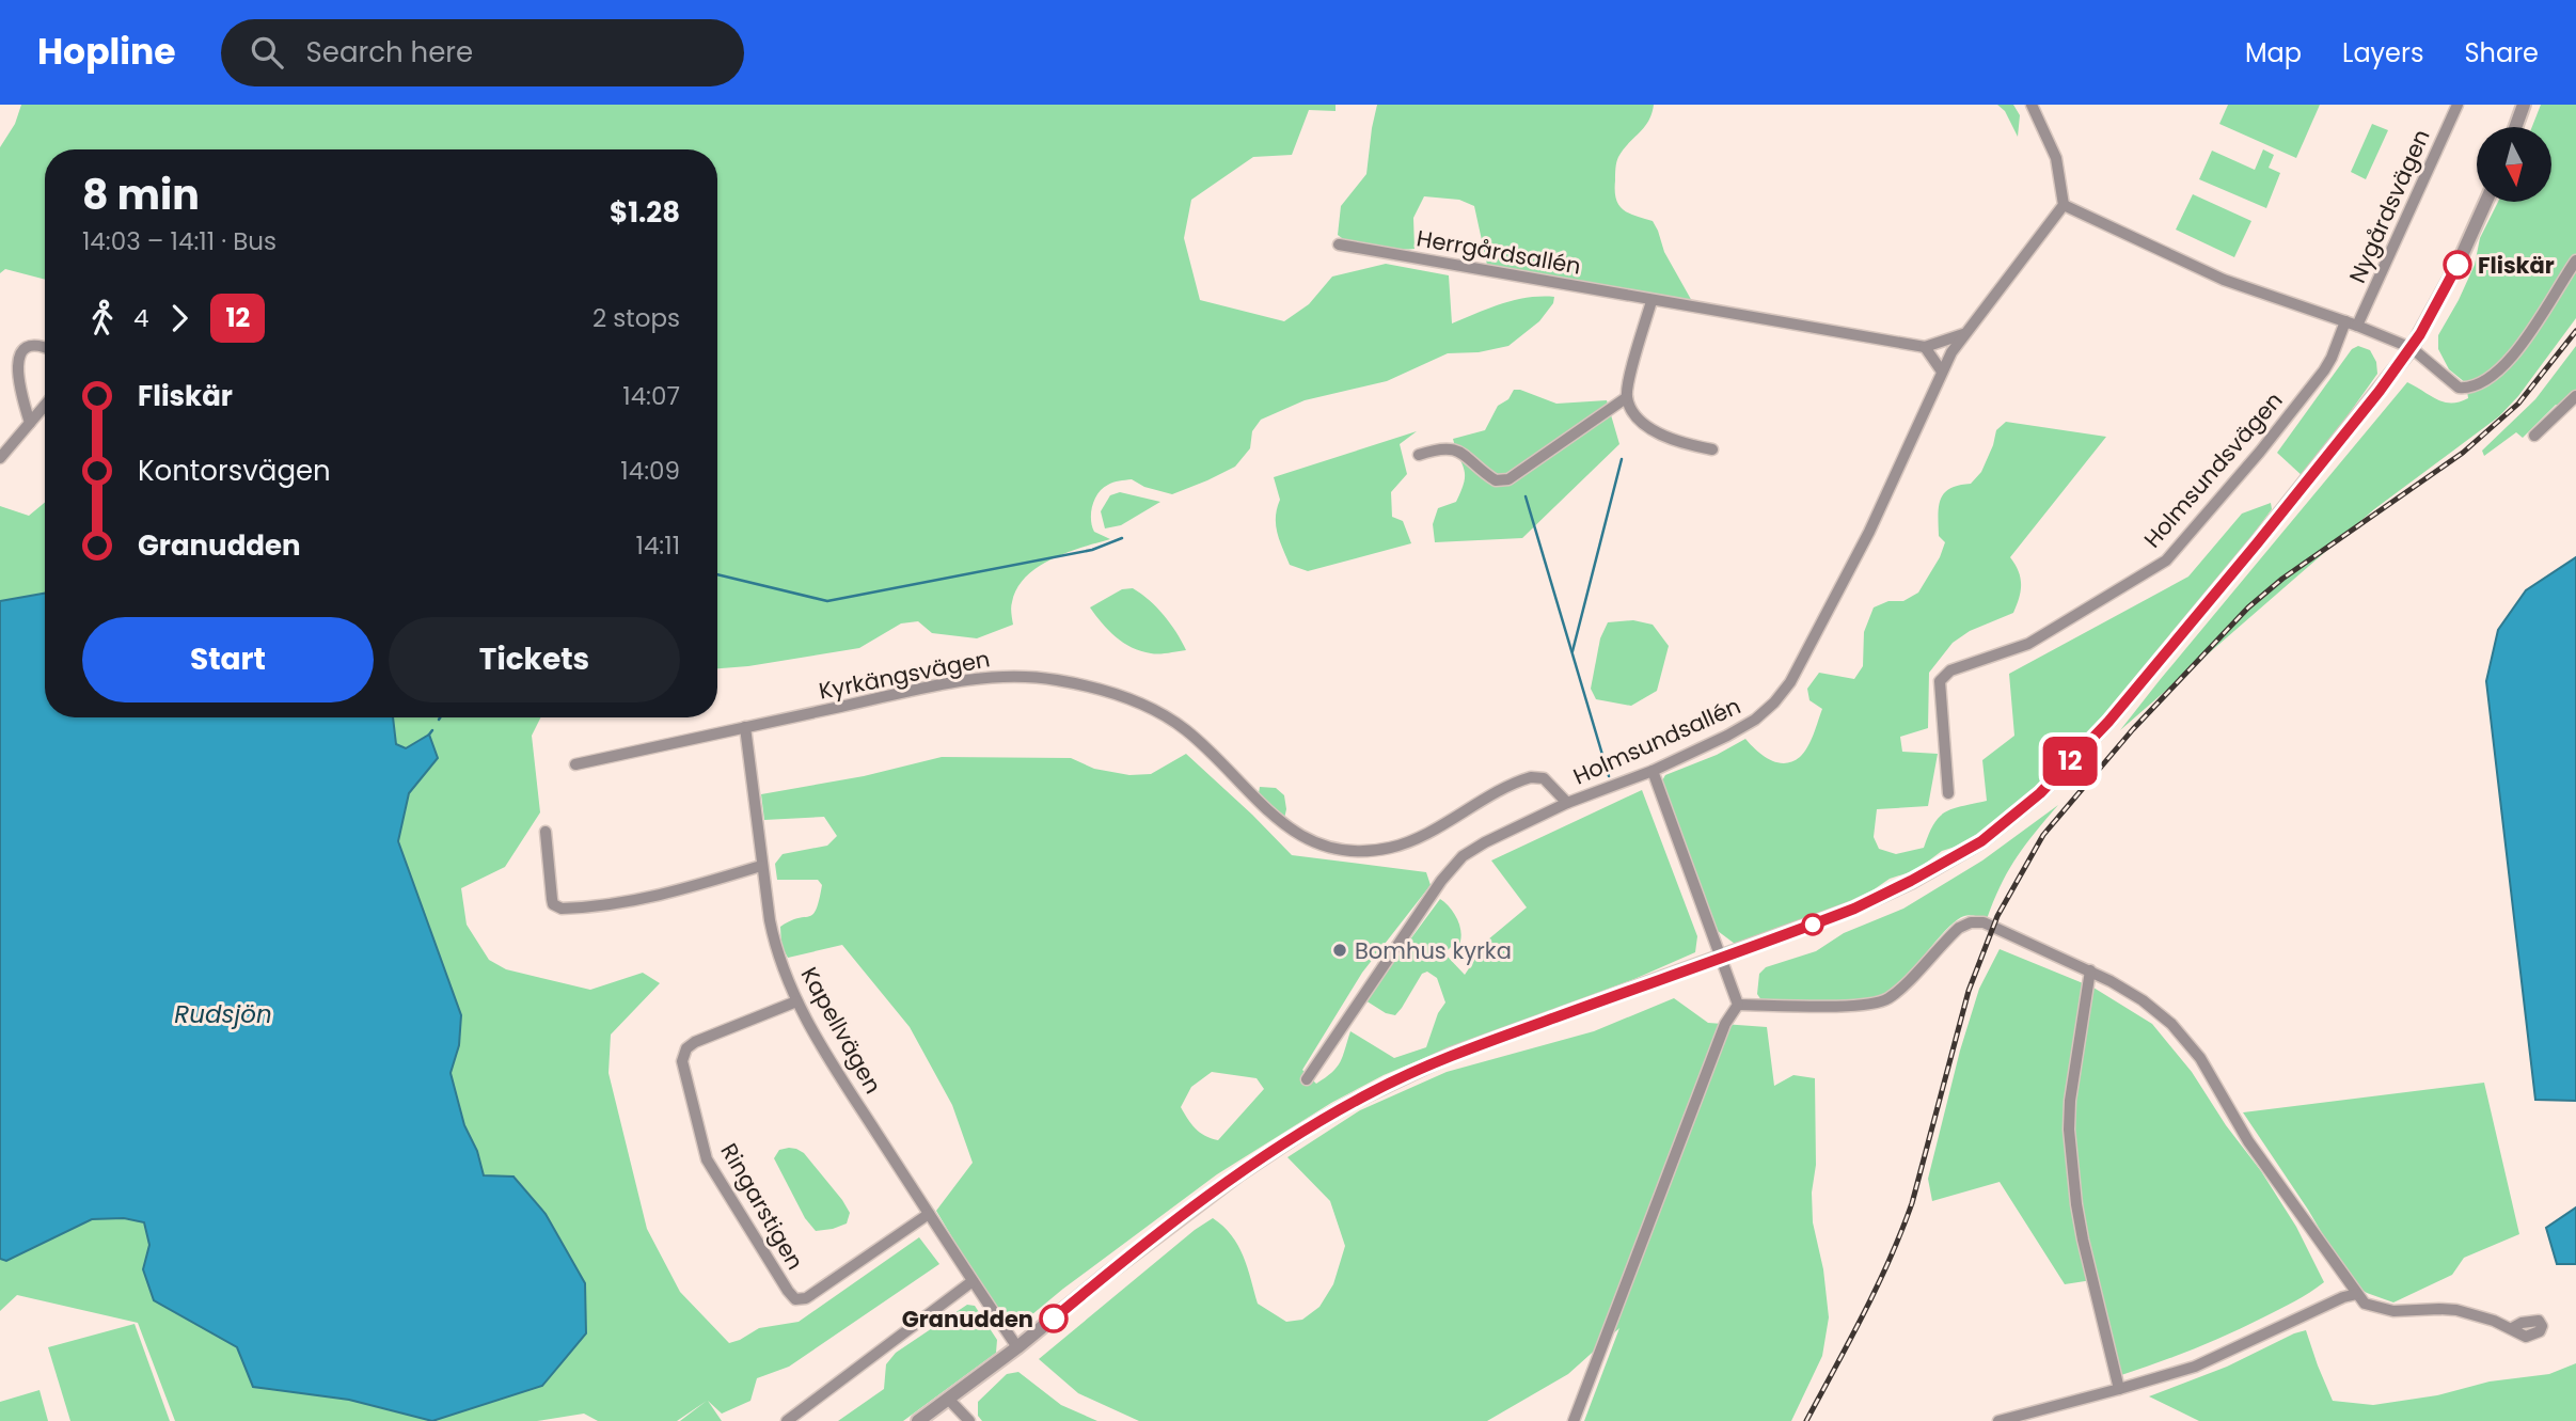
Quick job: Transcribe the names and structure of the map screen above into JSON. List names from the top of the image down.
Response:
{
  "streets": {
    "street": [
      "Nygårdsvägen",
      "Herrgårdsallén",
      "Holmsundsvägen",
      "Kyrkängsvägen",
      "Holmsundsallén",
      "Kapellvägen",
      "Ringarstigen"
    ]
  },
  "crossings": [
    ["Kyrkängsvägen", "Holmsundsallén"],
    ["Kyrkängsvägen", "Kapellvägen"],
    ["Kapellvägen", "Ringarstigen"]
  ],
  "water": ["Rudsjön"],
  "places": ["Fliskär", "Bomhus kyrka", "Granudden"],
  "lines": ["bus line 12"],
  "north": "bottom",
  "page": {
    "header": "Hopline",
    "search": "Search here",
    "nav": ["Map", "Layers", "Share"],
    "on_map": "12",
    "heading": ["8 min", "14:03 – 14:11 · Bus", "$1.28"],
    "legs": ["4", "12", "2 stops"],
    "list": [
      {
        "name": "Fliskär",
        "value": "14:07"
      },
      {
        "name": "Kontorsvägen",
        "value": "14:09"
      },
      {
        "name": "Granudden",
        "value": "14:11"
      }
    ],
    "buttons": ["Start", "Tickets"]
  }
}
